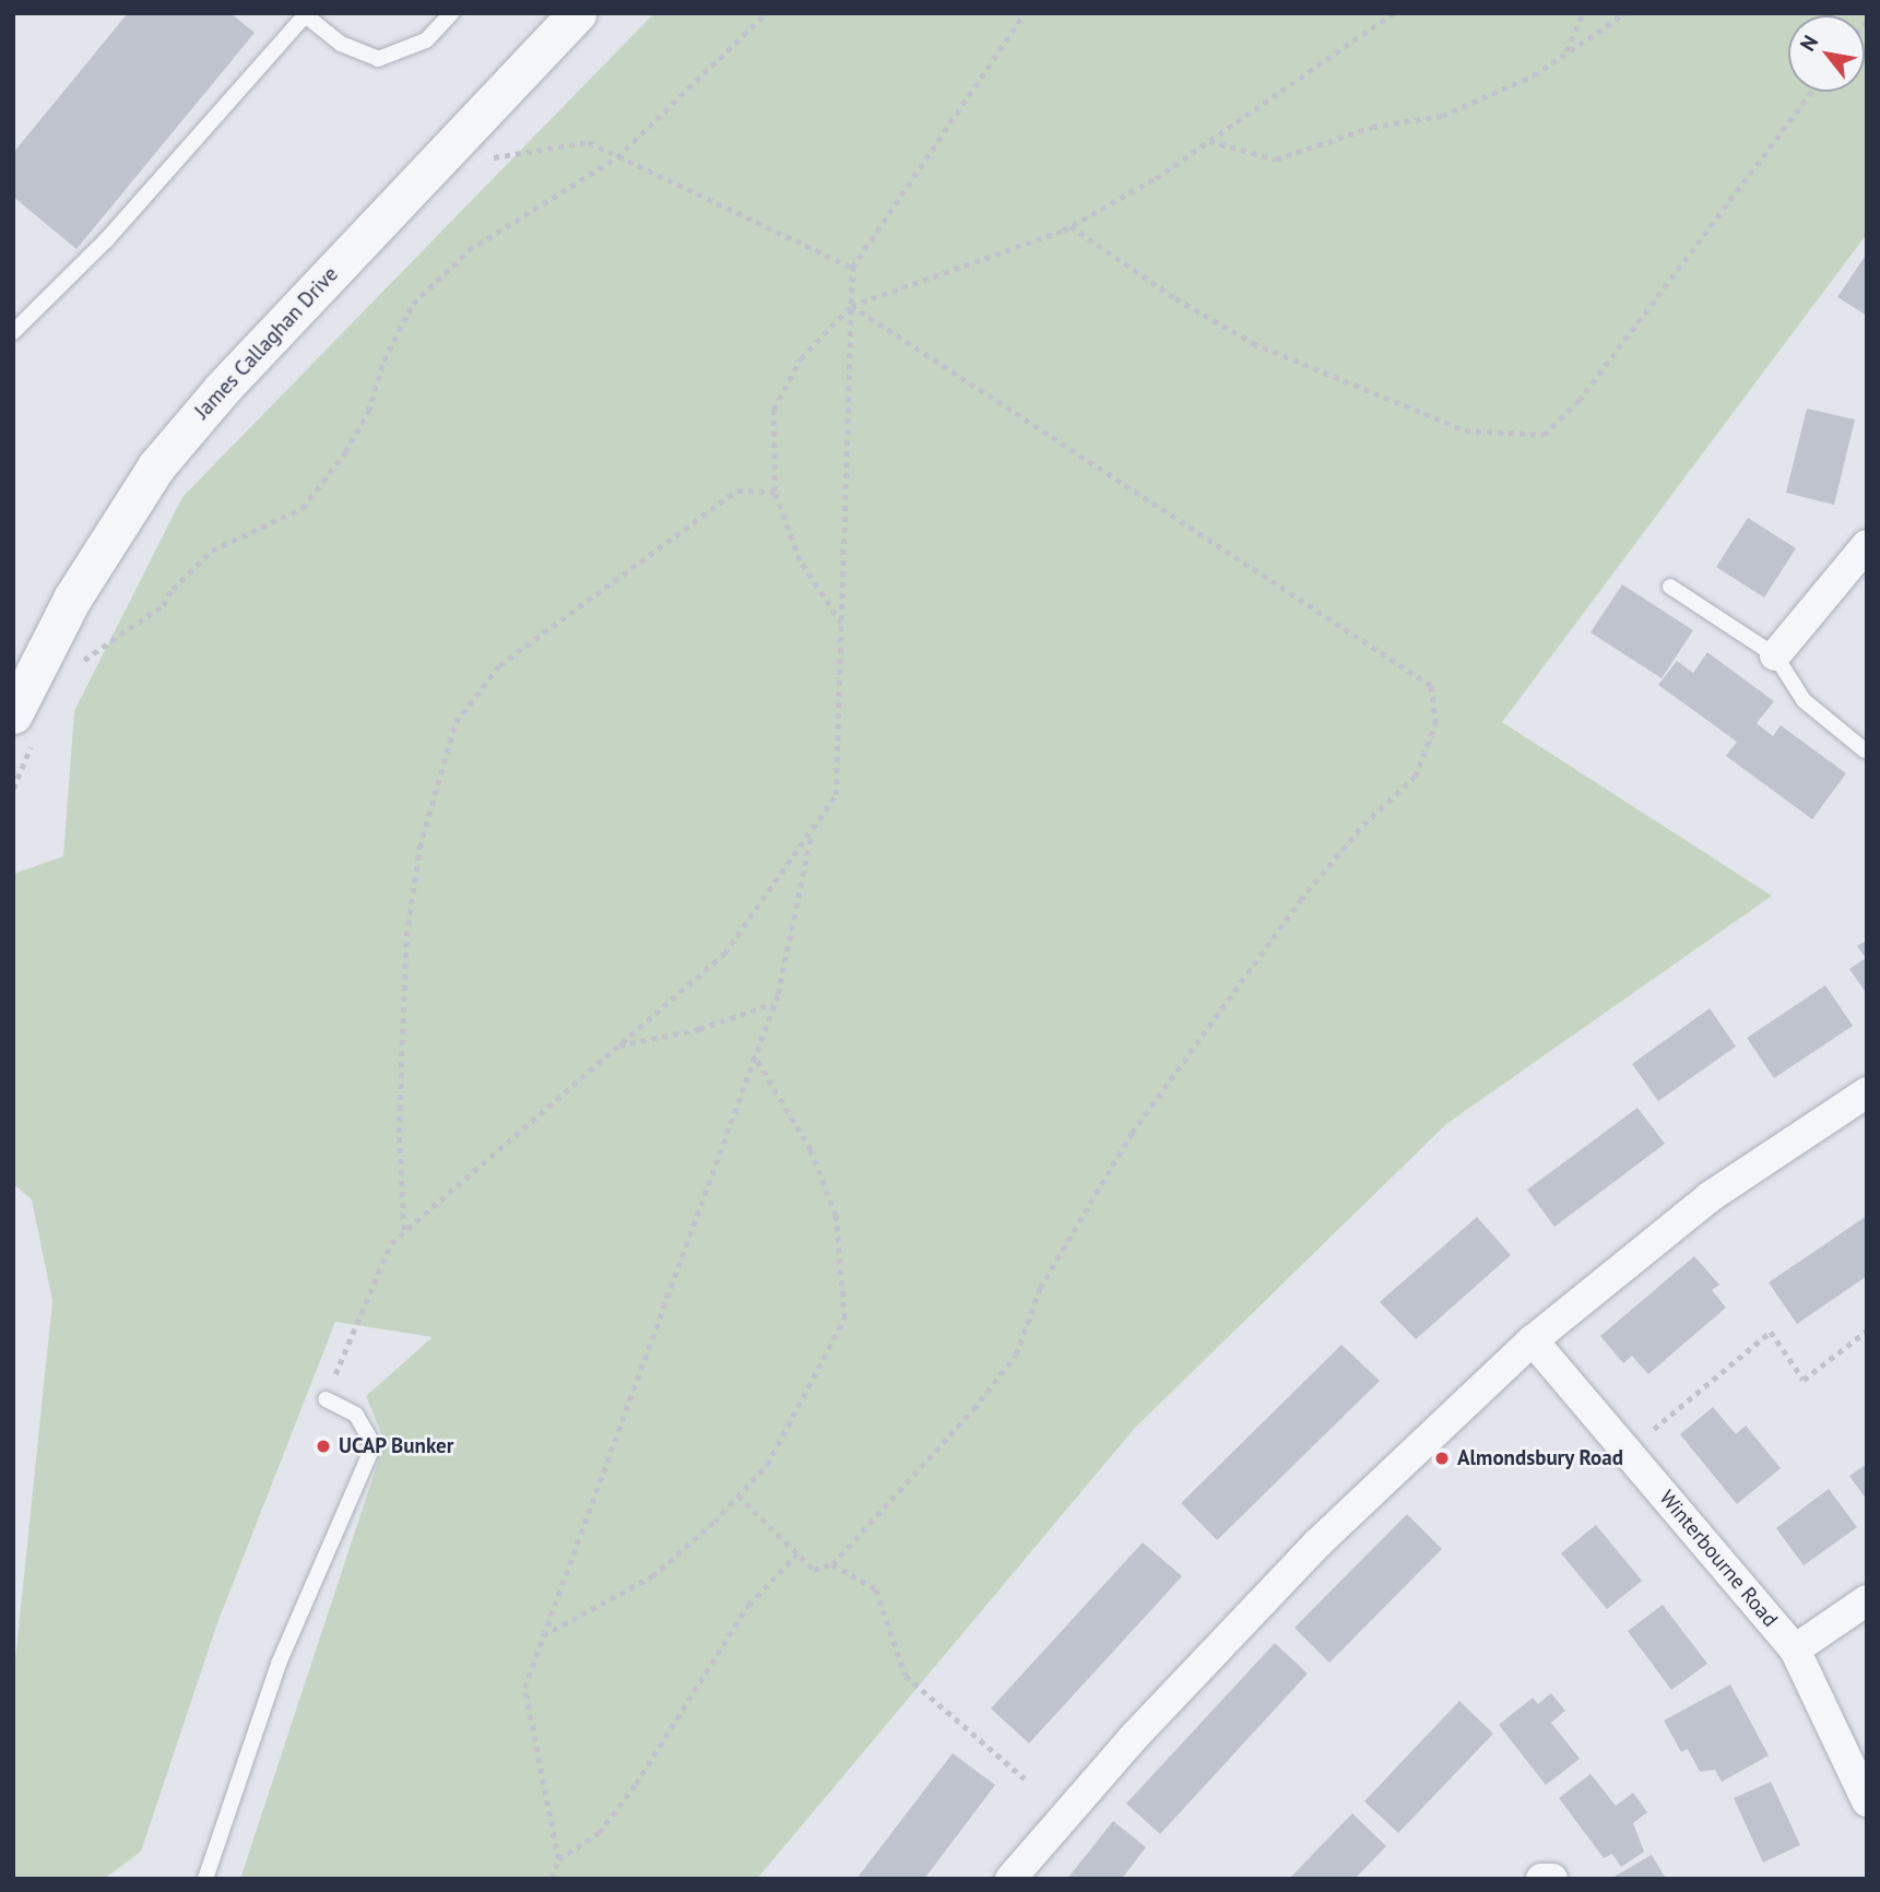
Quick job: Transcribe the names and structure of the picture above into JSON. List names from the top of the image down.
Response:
{
  "streets": {
    "street": ["James Callaghan Drive", "Winterbourne Road"]
  },
  "places": ["UCAP Bunker", "Almondsbury Road"],
  "north": "top left"
}
